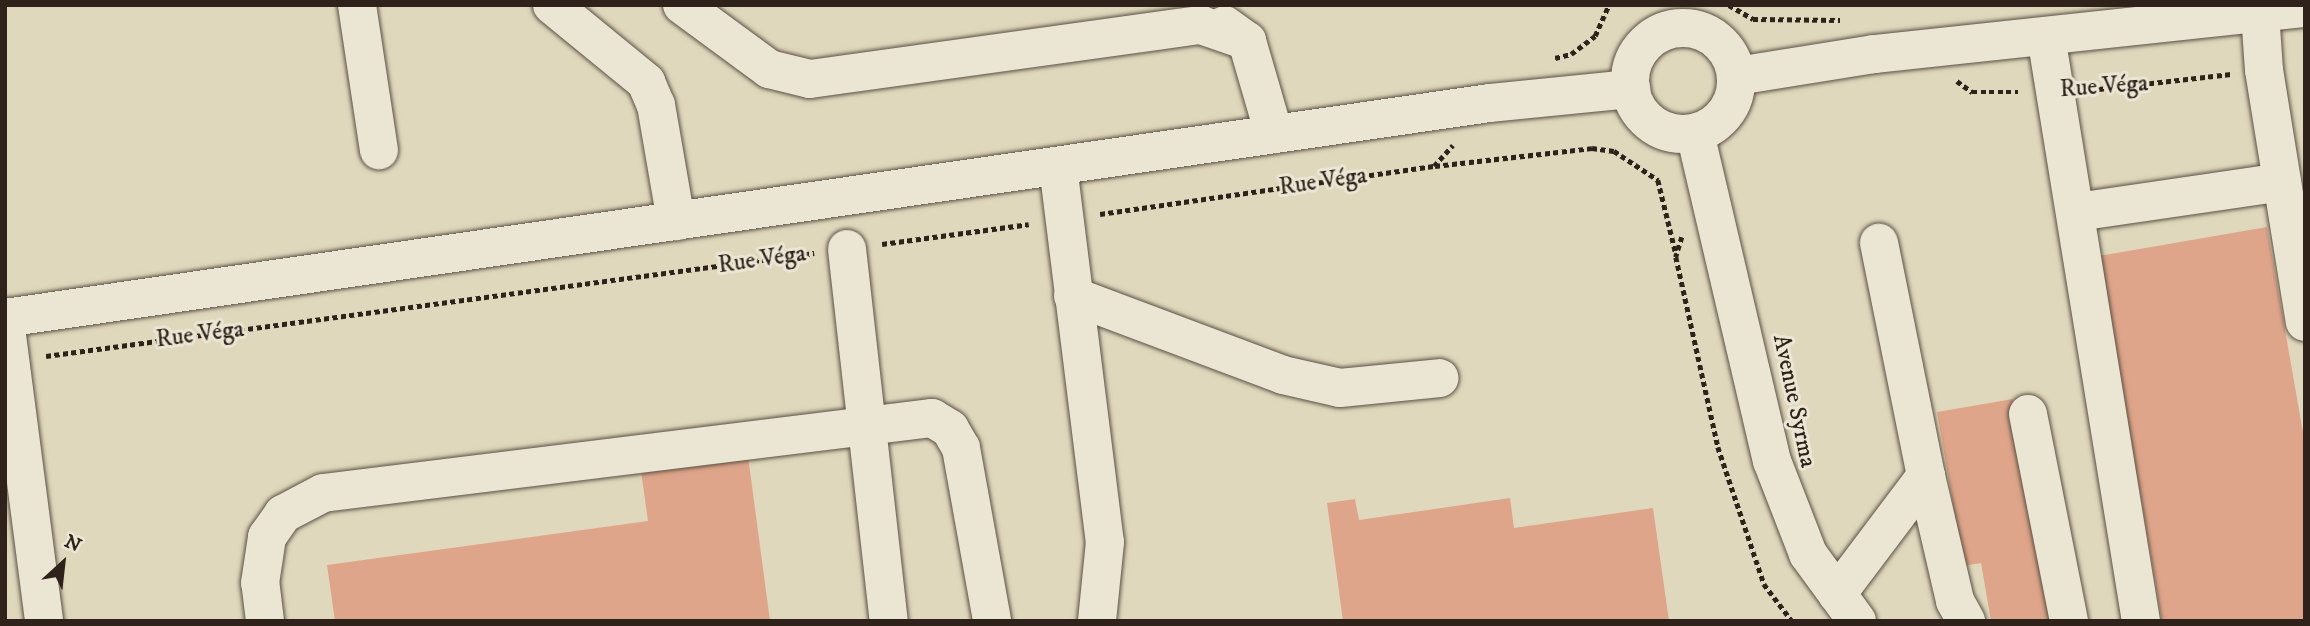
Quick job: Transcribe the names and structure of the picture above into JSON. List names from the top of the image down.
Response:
{
  "streets": {
    "street": ["Rue Véga", "Avenue Syrma"]
  },
  "crossings": [
    ["Rue Véga", "Avenue Syrma"]
  ],
  "north": "top right"
}
